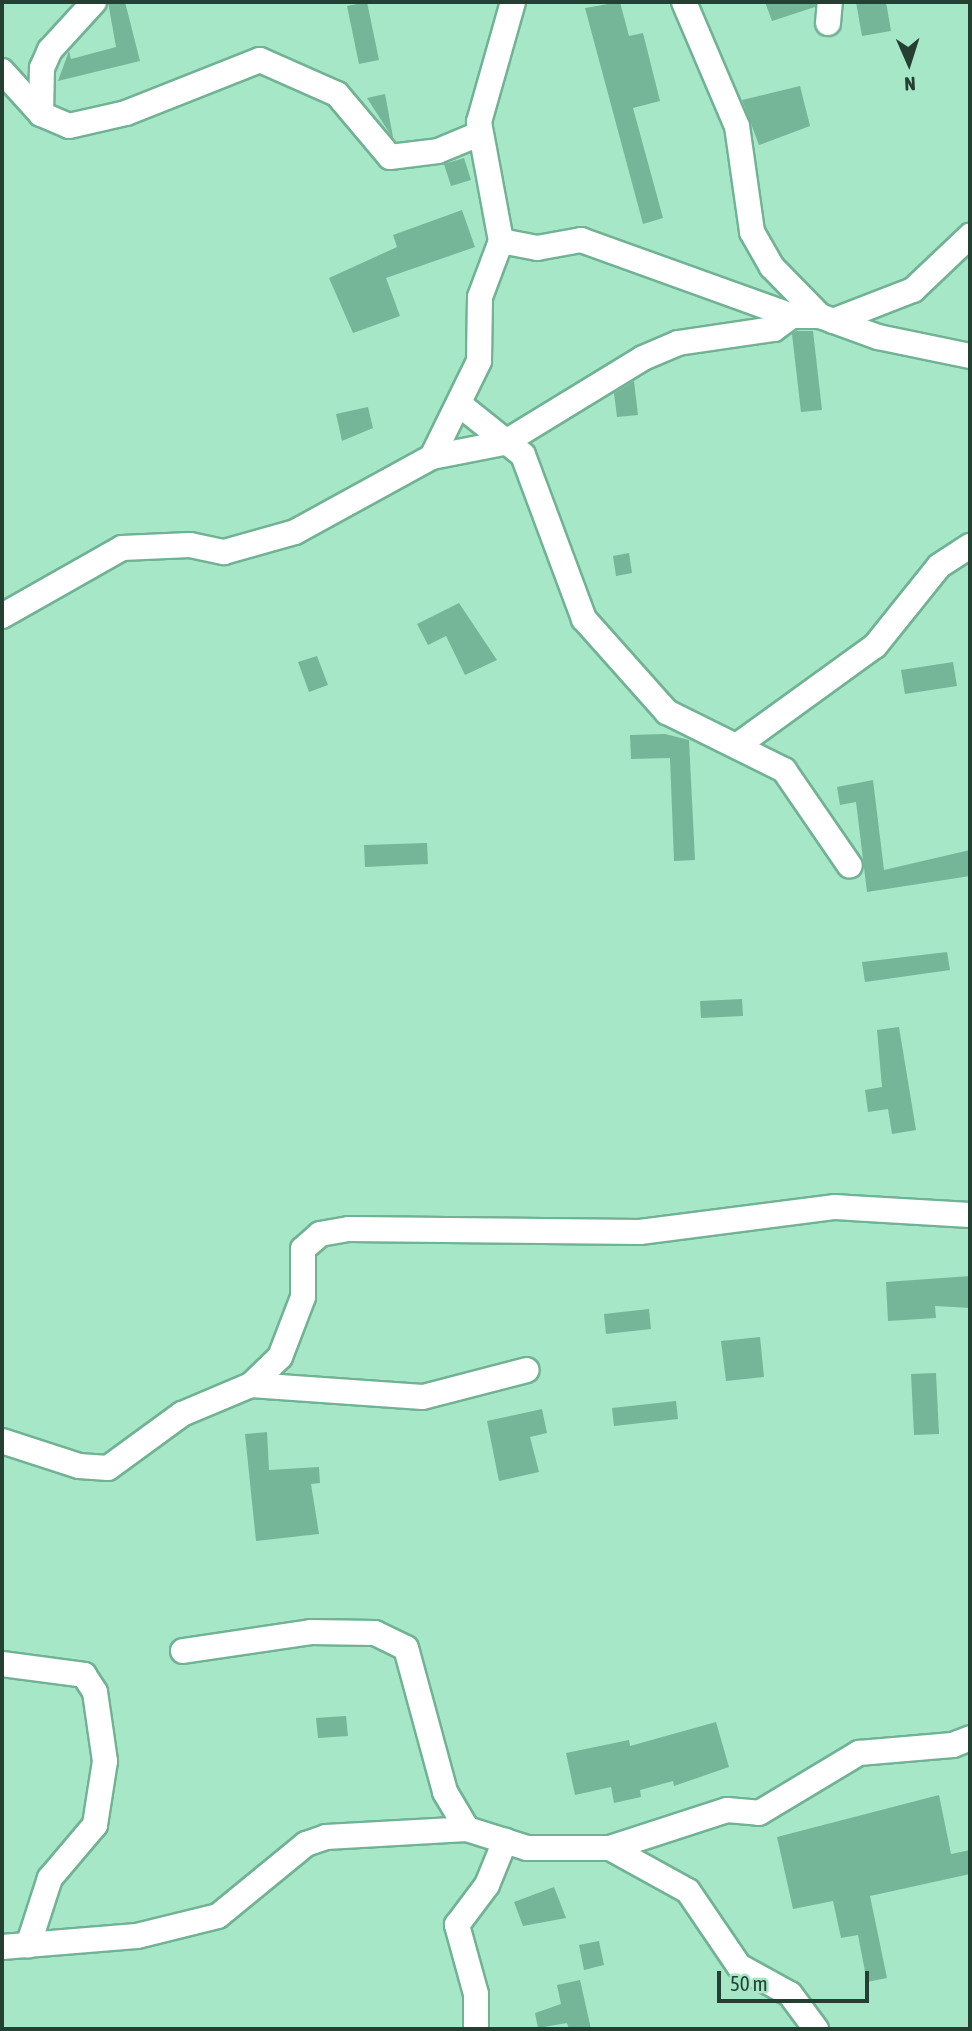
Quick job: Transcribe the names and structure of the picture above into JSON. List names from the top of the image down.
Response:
{
  "scale_bar": "50 m",
  "north": "bottom"
}
